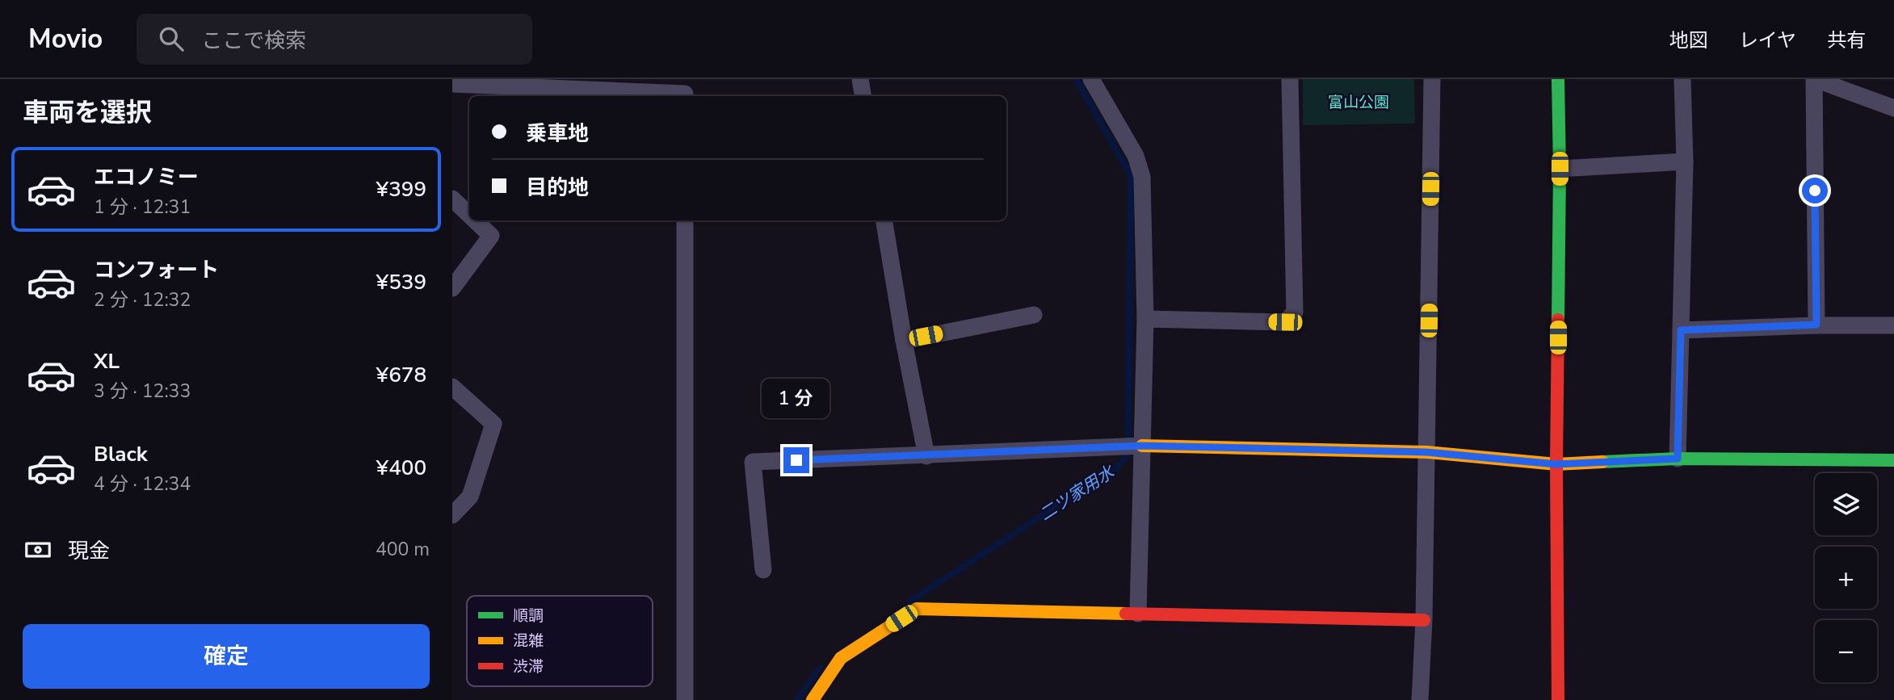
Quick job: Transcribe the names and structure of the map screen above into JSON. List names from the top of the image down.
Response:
{
  "water": ["二ツ家用水"],
  "parks": ["富山公園"],
  "legend": ["順調", "混雑", "渋滞"],
  "page": {
    "header": "Movio",
    "search": "ここで検索",
    "nav": ["地図", "レイヤ", "共有"],
    "heading": "車両を選択",
    "banner": ["乗車地", "目的地"],
    "list": [
      {
        "name": "エコノミー",
        "note": "1 分 · 12:31",
        "value": "¥399"
      },
      {
        "name": "コンフォート",
        "note": "2 分 · 12:32",
        "value": "¥539"
      },
      {
        "name": "XL",
        "note": "3 分 · 12:33",
        "value": "¥678"
      },
      {
        "name": "Black",
        "note": "4 分 · 12:34",
        "value": "¥400"
      }
    ],
    "bubble": "1 分",
    "map_buttons": ["+", "−"],
    "pay": ["現金", "400 m"],
    "buttons": "確定"
  }
}
